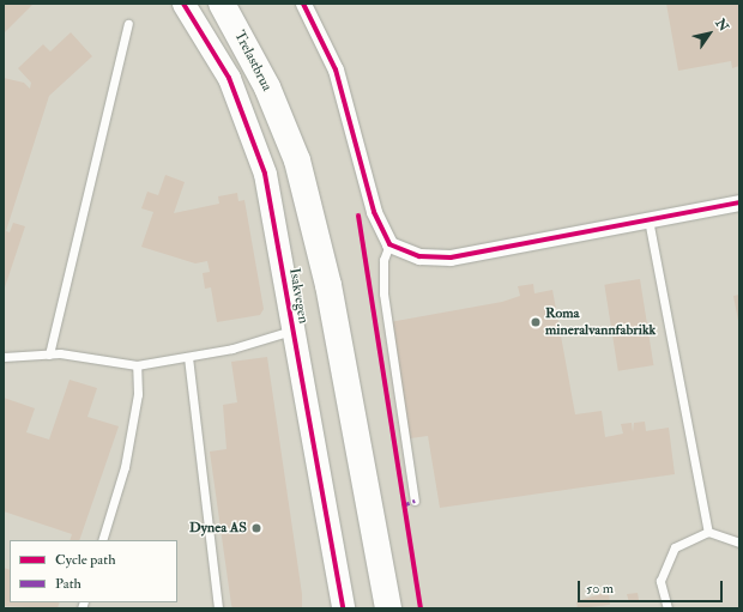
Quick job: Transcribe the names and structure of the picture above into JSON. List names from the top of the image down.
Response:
{
  "streets": {
    "highway": ["Trelastbrua"],
    "street": ["Isakvegen"]
  },
  "places": ["Roma mineralvannfabrikk", "Dynea AS"],
  "legend": ["Cycle path", "Path"],
  "scale_bar": "50 m",
  "north": "top right"
}
